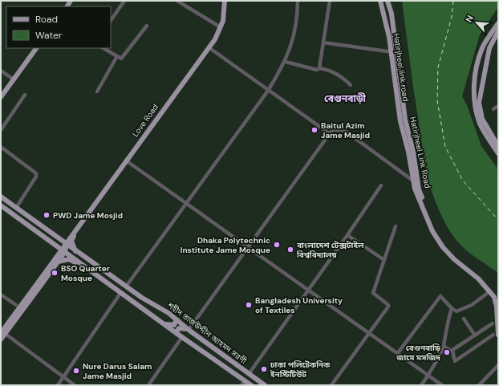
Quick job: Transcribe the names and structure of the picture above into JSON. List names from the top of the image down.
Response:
{
  "streets": {
    "main road": [
      "Hatirjheel link road",
      "Love Road",
      "Hatirjheel Link Road",
      "শহীদ তাজউদ্দীন আহমদ সরণী"
    ]
  },
  "crossings": [
    ["Hatirjheel link road", "Hatirjheel Link Road"],
    ["Love Road", "শহীদ তাজউদ্দীন আহমদ সরণী"]
  ],
  "districts": ["বেগুনবাড়ী"],
  "places": [
    "Baitul Azim Jame Masjid",
    "PWD Jame Mosjid",
    "Dhaka Polytechnic Institute Jame Mosque",
    "বাংলাদেশ টেক্সটাইল বিশ্ববিদ্যালয়",
    "BSO Quarter Mosque",
    "Bangladesh University of Textiles",
    "বেগুনবাড়ি জামে মসজিদ",
    "ঢাকা পলিটেকনিক ইনস্টিটিউট",
    "Nure Darus Salam Jame Masjid"
  ],
  "legend": ["Road", "Water"],
  "north": "top left"
}
